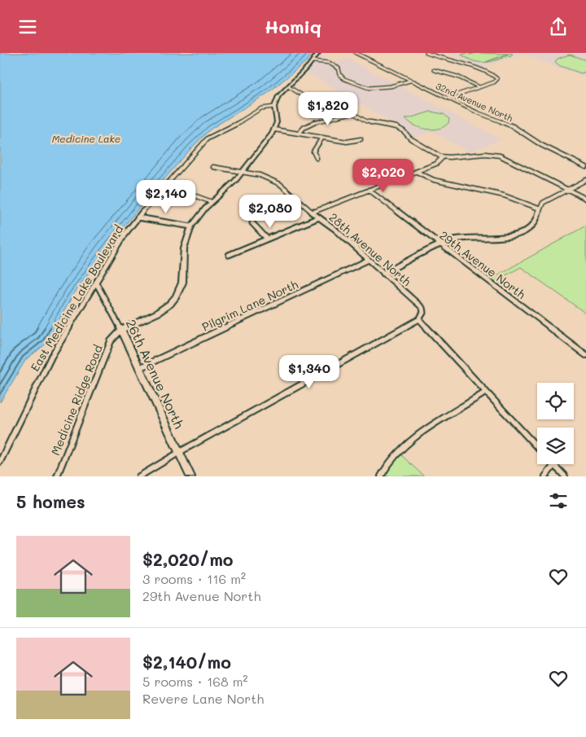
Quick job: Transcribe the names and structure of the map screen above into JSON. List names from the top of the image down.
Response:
{
  "streets": {
    "street": [
      "32nd Avenue North",
      "28th Avenue North",
      "29th Avenue North",
      "East Medicine Lake Boulevard",
      "Pilgrim Lane North",
      "26th Avenue North",
      "Medicine Ridge Road"
    ]
  },
  "crossings": [
    ["28th Avenue North", "Pilgrim Lane North"],
    ["28th Avenue North", "Medicine Ridge Road"],
    ["East Medicine Lake Boulevard", "26th Avenue North"],
    ["Pilgrim Lane North", "26th Avenue North"],
    ["26th Avenue North", "Medicine Ridge Road"]
  ],
  "water": ["Medicine Lake"],
  "page": {
    "header": "Homiq",
    "price": [
      "$1,820",
      "$2,020",
      "$2,140",
      "$2,080",
      "$1,340"
    ],
    "heading": "5 homes",
    "list": [
      {
        "name": "$2,020/mo",
        "note": "3 rooms · 116 m² · 29th Avenue North"
      },
      {
        "name": "$2,140/mo",
        "note": "5 rooms · 168 m² · Revere Lane North"
      }
    ]
  }
}
